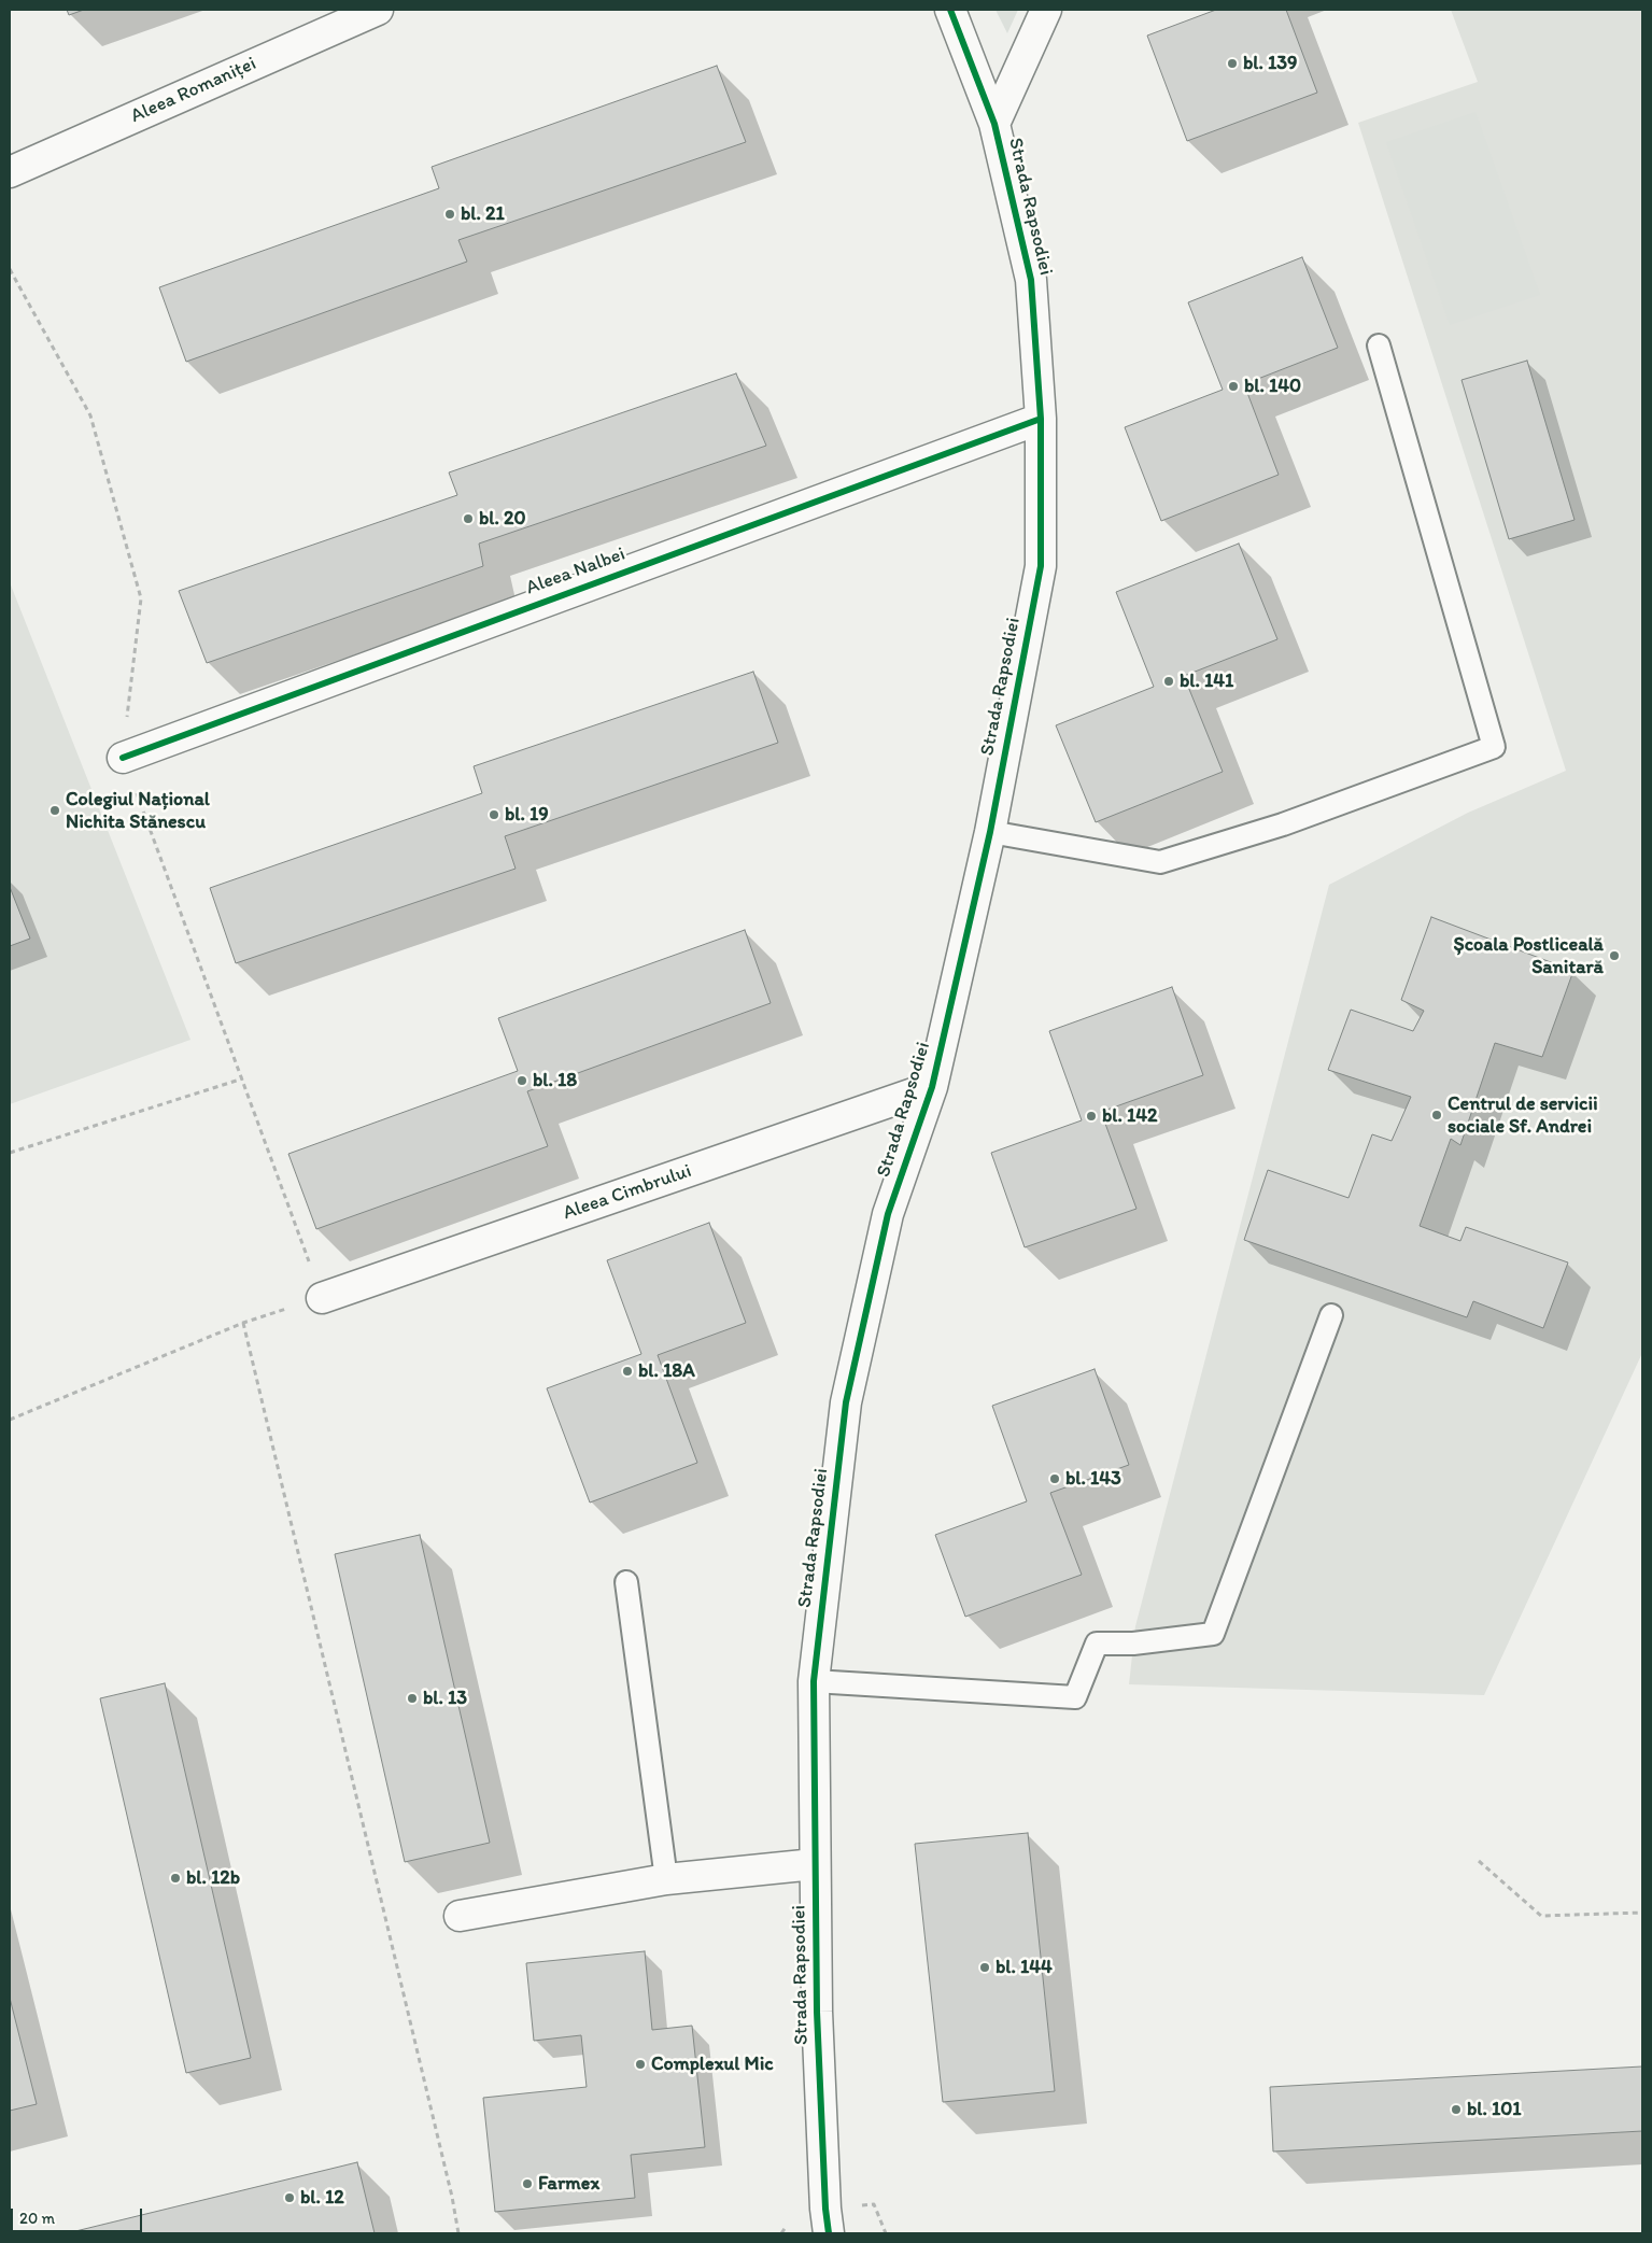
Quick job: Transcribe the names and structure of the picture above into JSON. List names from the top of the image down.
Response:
{
  "streets": {
    "street": [
      "Aleea Romaniței",
      "Strada Rapsodiei",
      "Aleea Nalbei",
      "Aleea Cimbrului"
    ]
  },
  "crossings": [
    ["Strada Rapsodiei", "Aleea Nalbei"],
    ["Strada Rapsodiei", "Aleea Cimbrului"]
  ],
  "places": [
    "bl. 139",
    "bl. 21",
    "bl. 140",
    "bl. 20",
    "bl. 141",
    "Colegiul Național Nichita Stănescu",
    "bl. 19",
    "Școala Postliceală Sanitară",
    "bl. 18",
    "Centrul de servicii sociale Sf. Andrei",
    "bl. 142",
    "bl. 18A",
    "bl. 143",
    "bl. 13",
    "bl. 12b",
    "bl. 144",
    "Complexul Mic",
    "bl. 101",
    "Farmex",
    "bl. 12"
  ],
  "scale_bar": "20 m"
}
